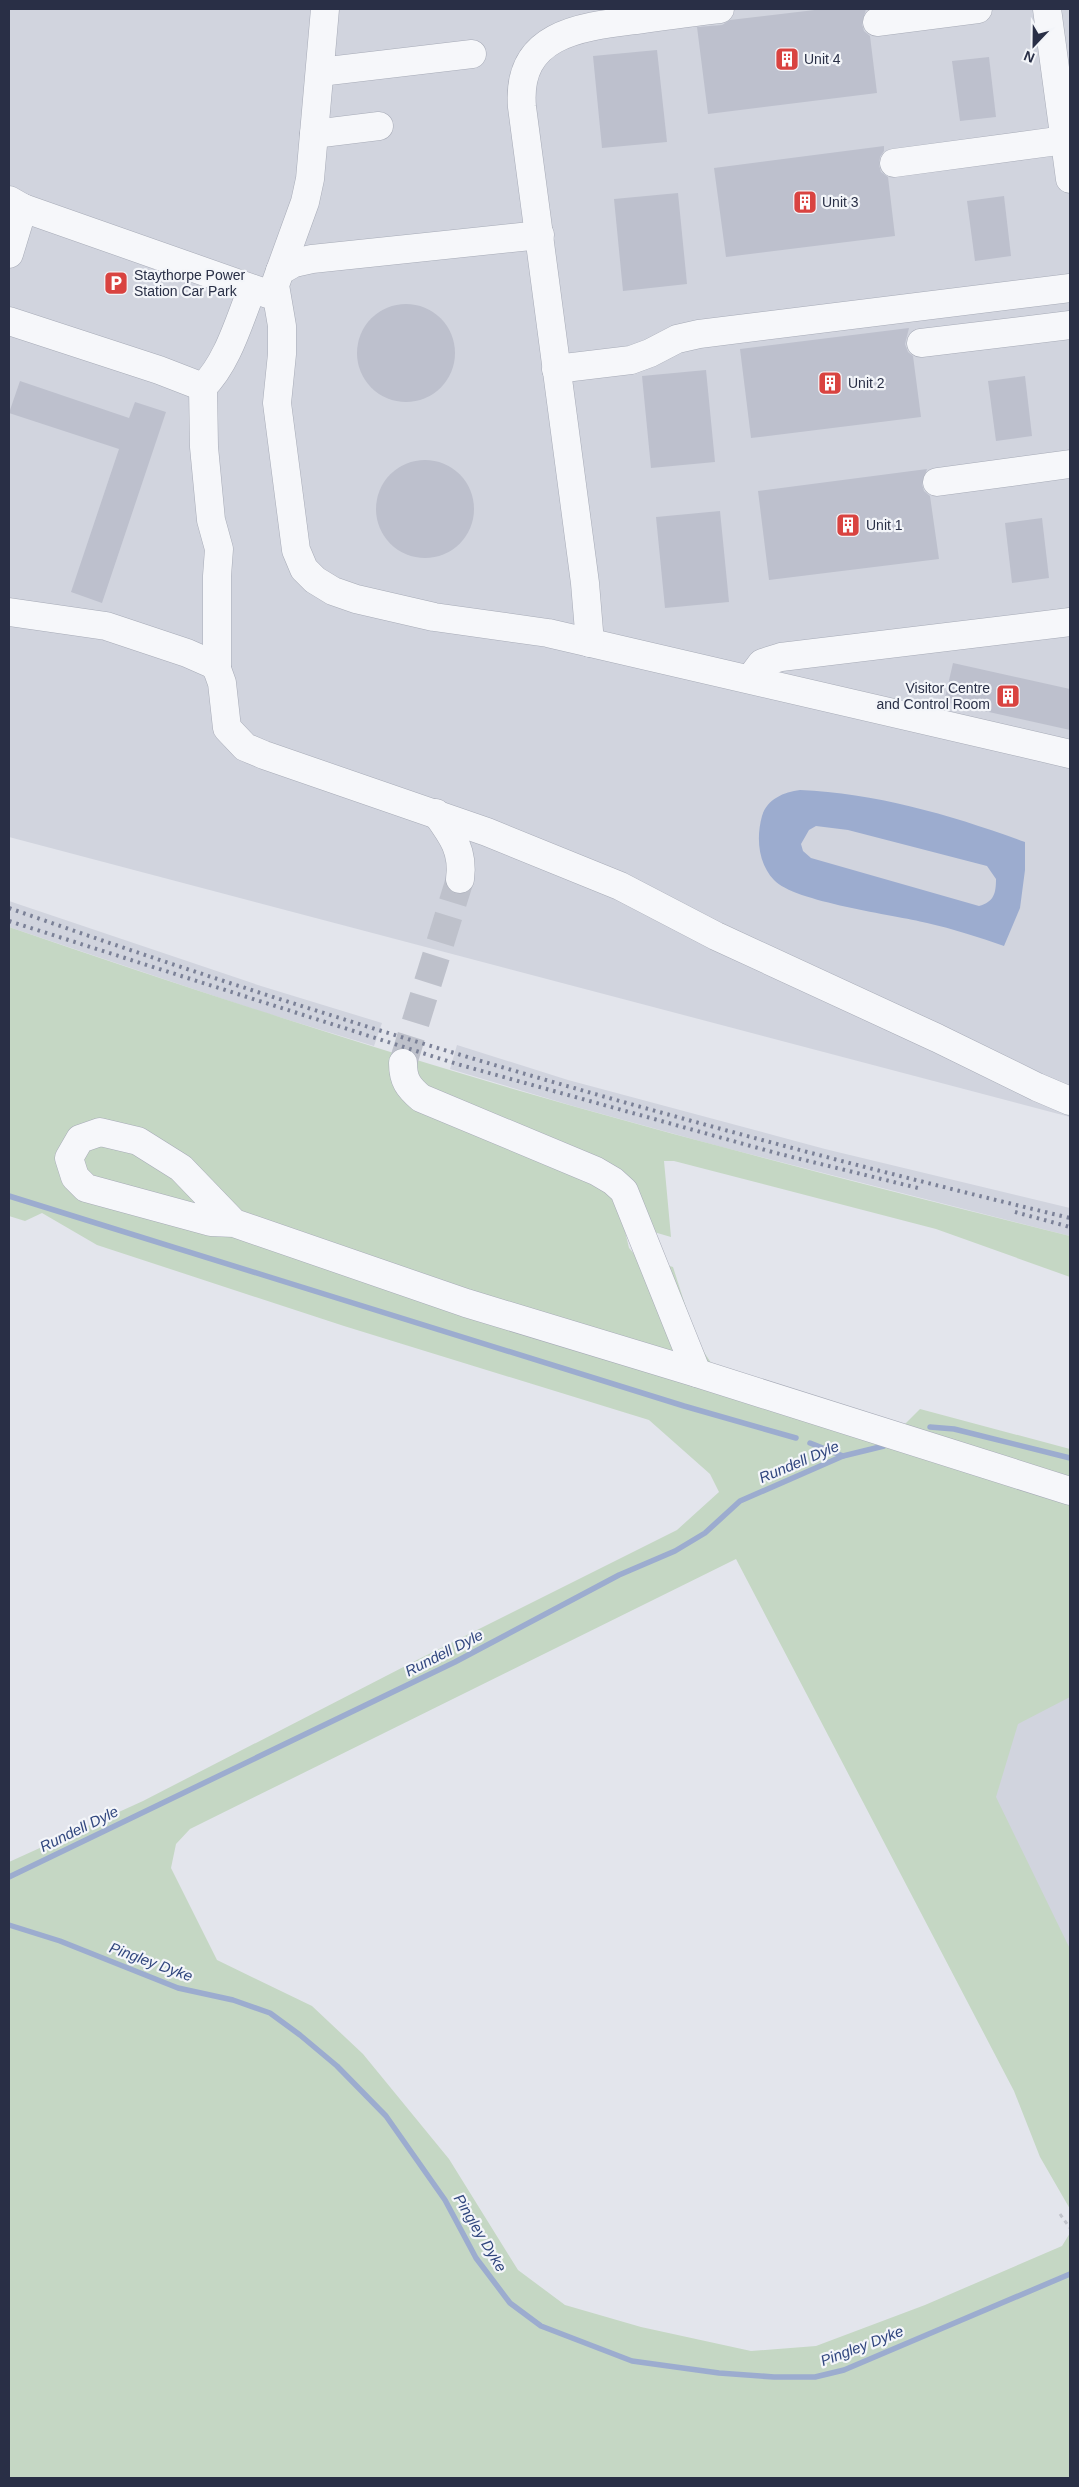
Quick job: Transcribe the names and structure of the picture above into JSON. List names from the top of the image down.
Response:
{
  "water": ["Rundell Dyle", "Pingley Dyke"],
  "places": {
    "building": [
      "Unit 4",
      "Unit 3",
      "Unit 2",
      "Unit 1",
      "Visitor Centre and Control Room"
    ],
    "parking": ["Staythorpe Power Station Car Park"]
  },
  "north": "bottom"
}
